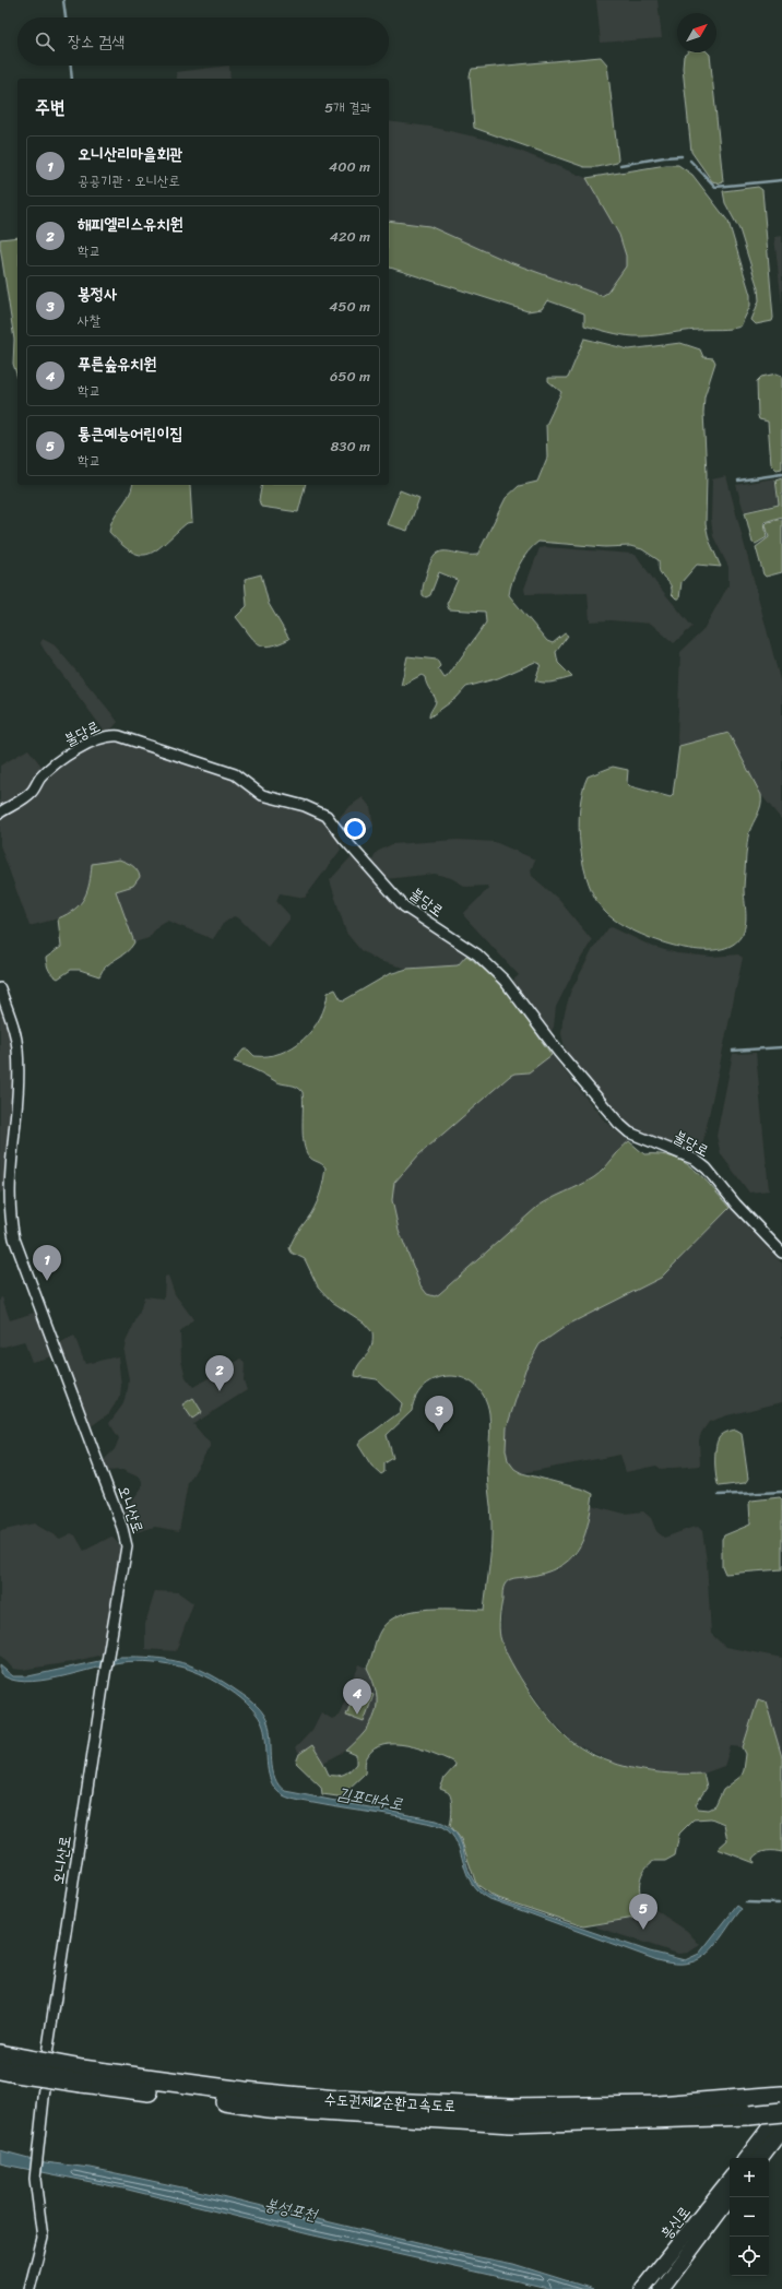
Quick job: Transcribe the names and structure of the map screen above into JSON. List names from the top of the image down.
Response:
{
  "streets": {
    "highway": ["수도권제2순환고속도로"],
    "main road": ["흥신로"],
    "street": ["불당로", "오니산로"]
  },
  "water": ["김포대수로", "봉성포천"],
  "north": "top right",
  "page": {
    "search": "장소 검색",
    "heading": ["주변", "5개 결과"],
    "list": [
      {
        "mark": "1",
        "name": "오니산리마을회관",
        "note": "공공기관 · 오니산로",
        "value": "400 m"
      },
      {
        "mark": "2",
        "name": "해피엘리스유치원",
        "note": "학교",
        "value": "420 m"
      },
      {
        "mark": "3",
        "name": "봉정사",
        "note": "사찰",
        "value": "450 m"
      },
      {
        "mark": "4",
        "name": "푸른숲유치원",
        "note": "학교",
        "value": "650 m"
      },
      {
        "mark": "5",
        "name": "통큰예능어린이집",
        "note": "학교",
        "value": "830 m"
      }
    ],
    "pins": [
      "1",
      "2",
      "3",
      "4",
      "5"
    ],
    "map_buttons": ["+", "−"]
  }
}
